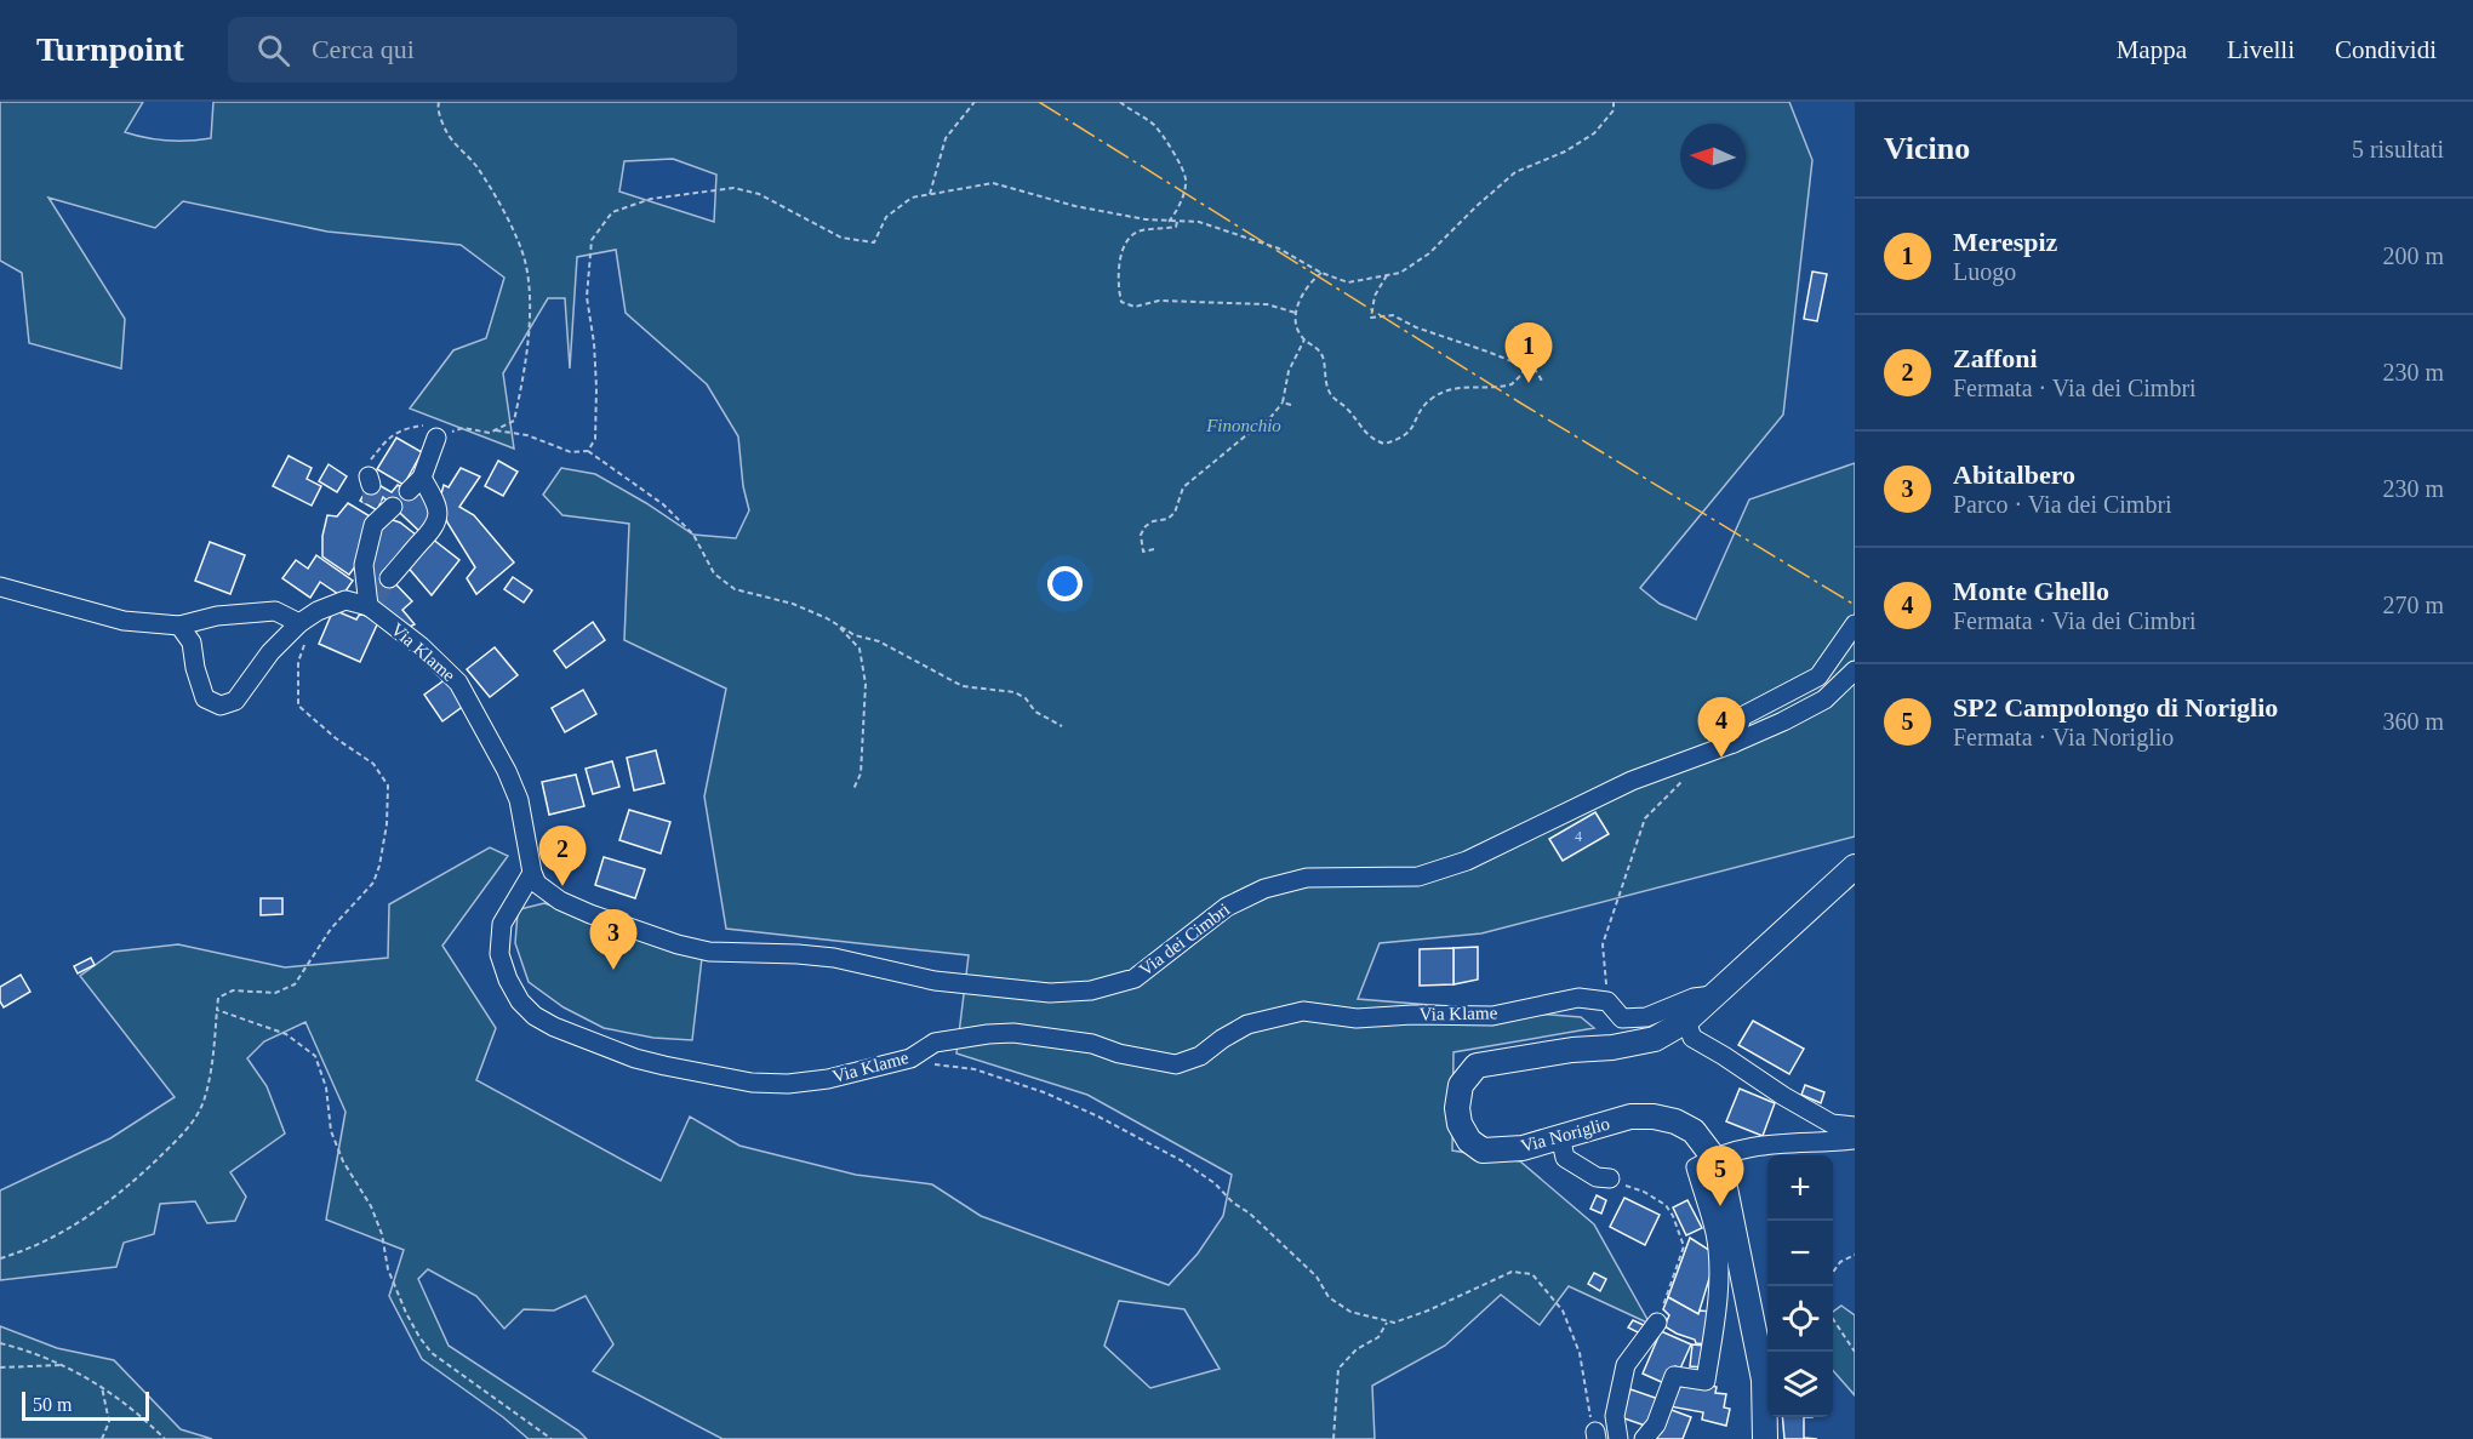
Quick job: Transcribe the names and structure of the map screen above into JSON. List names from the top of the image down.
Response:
{
  "streets": {
    "main road": ["Via Noriglio"],
    "street": ["Via Klame", "Via dei Cimbri"]
  },
  "crossings": [
    ["Via Klame", "Via dei Cimbri"],
    ["Via Klame", "Via Noriglio"]
  ],
  "parks": ["Finonchio"],
  "house_numbers": ["4"],
  "scale_bar": "50 m",
  "north": "left",
  "page": {
    "header": "Turnpoint",
    "search": "Cerca qui",
    "nav": ["Mappa", "Livelli", "Condividi"],
    "heading": ["Vicino", "5 risultati"],
    "list": [
      {
        "mark": "1",
        "name": "Merespiz",
        "note": "Luogo",
        "value": "200 m"
      },
      {
        "mark": "2",
        "name": "Zaffoni",
        "note": "Fermata · Via dei Cimbri",
        "value": "230 m"
      },
      {
        "mark": "3",
        "name": "Abitalbero",
        "note": "Parco · Via dei Cimbri",
        "value": "230 m"
      },
      {
        "mark": "4",
        "name": "Monte Ghello",
        "note": "Fermata · Via dei Cimbri",
        "value": "270 m"
      },
      {
        "mark": "5",
        "name": "SP2 Campolongo di Noriglio",
        "note": "Fermata · Via Noriglio",
        "value": "360 m"
      }
    ],
    "pins": [
      "1",
      "4",
      "2",
      "3",
      "5"
    ],
    "map_buttons": ["+", "−"],
    "scale": "50 m"
  }
}
